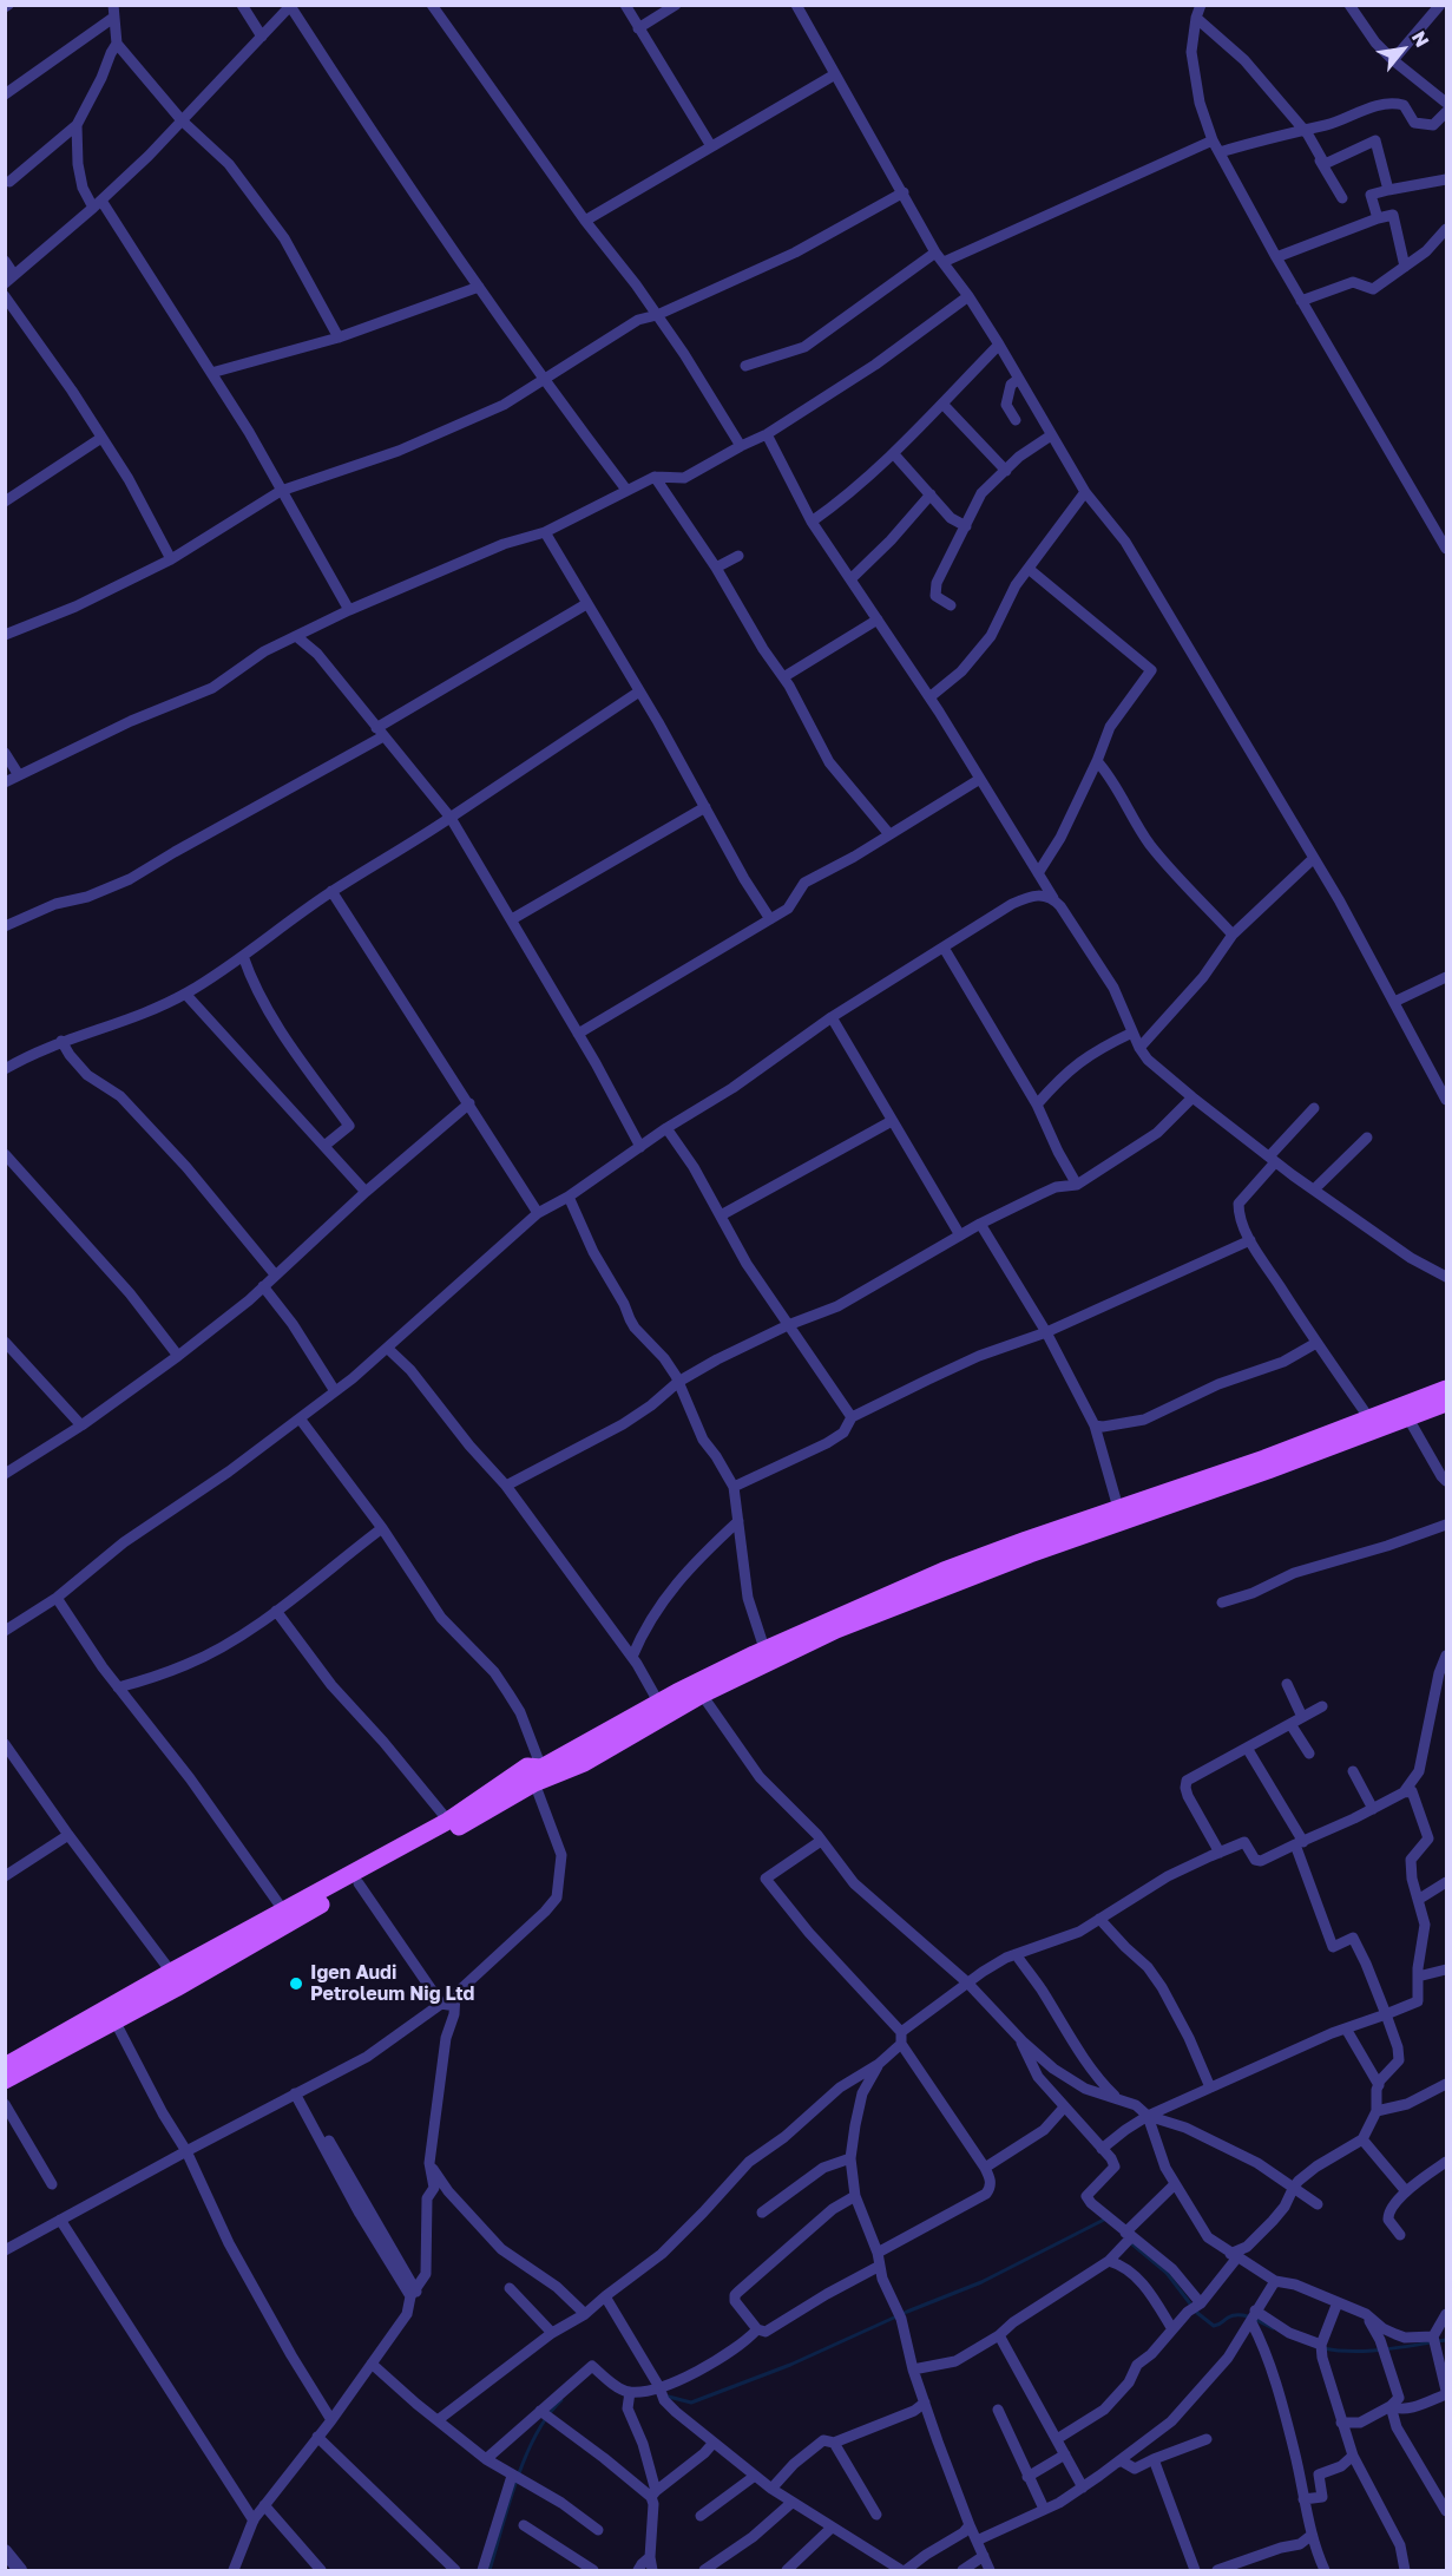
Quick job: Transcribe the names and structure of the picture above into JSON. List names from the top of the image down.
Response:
{
  "places": ["Igen Audi Petroleum Nig Ltd"],
  "north": "top right"
}
